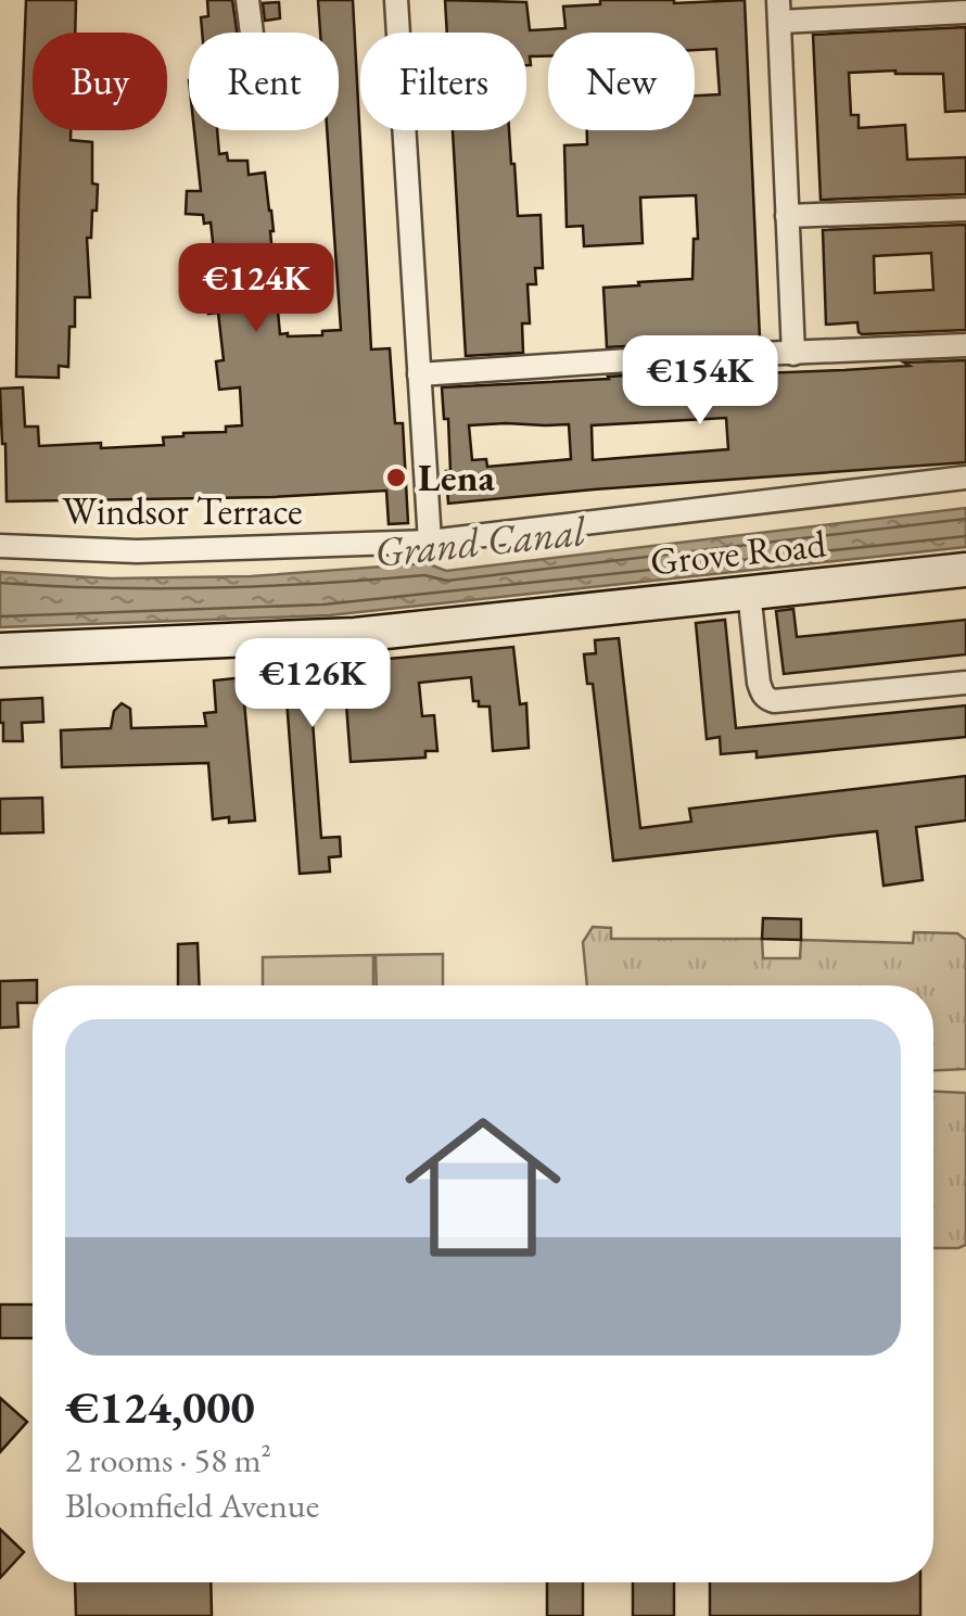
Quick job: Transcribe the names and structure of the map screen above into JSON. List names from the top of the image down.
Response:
{
  "streets": {
    "main road": ["Grove Road"],
    "street": ["Windsor Terrace"]
  },
  "water": ["Grand Canal"],
  "places": ["Lena"],
  "page": {
    "chip": [
      "Buy",
      "Rent",
      "Filters",
      "New"
    ],
    "price": ["€124K", "€154K", "€126K"],
    "list": [
      {
        "name": "€124,000",
        "note": "2 rooms · 58 m² · Bloomfield Avenue"
      }
    ]
  }
}
